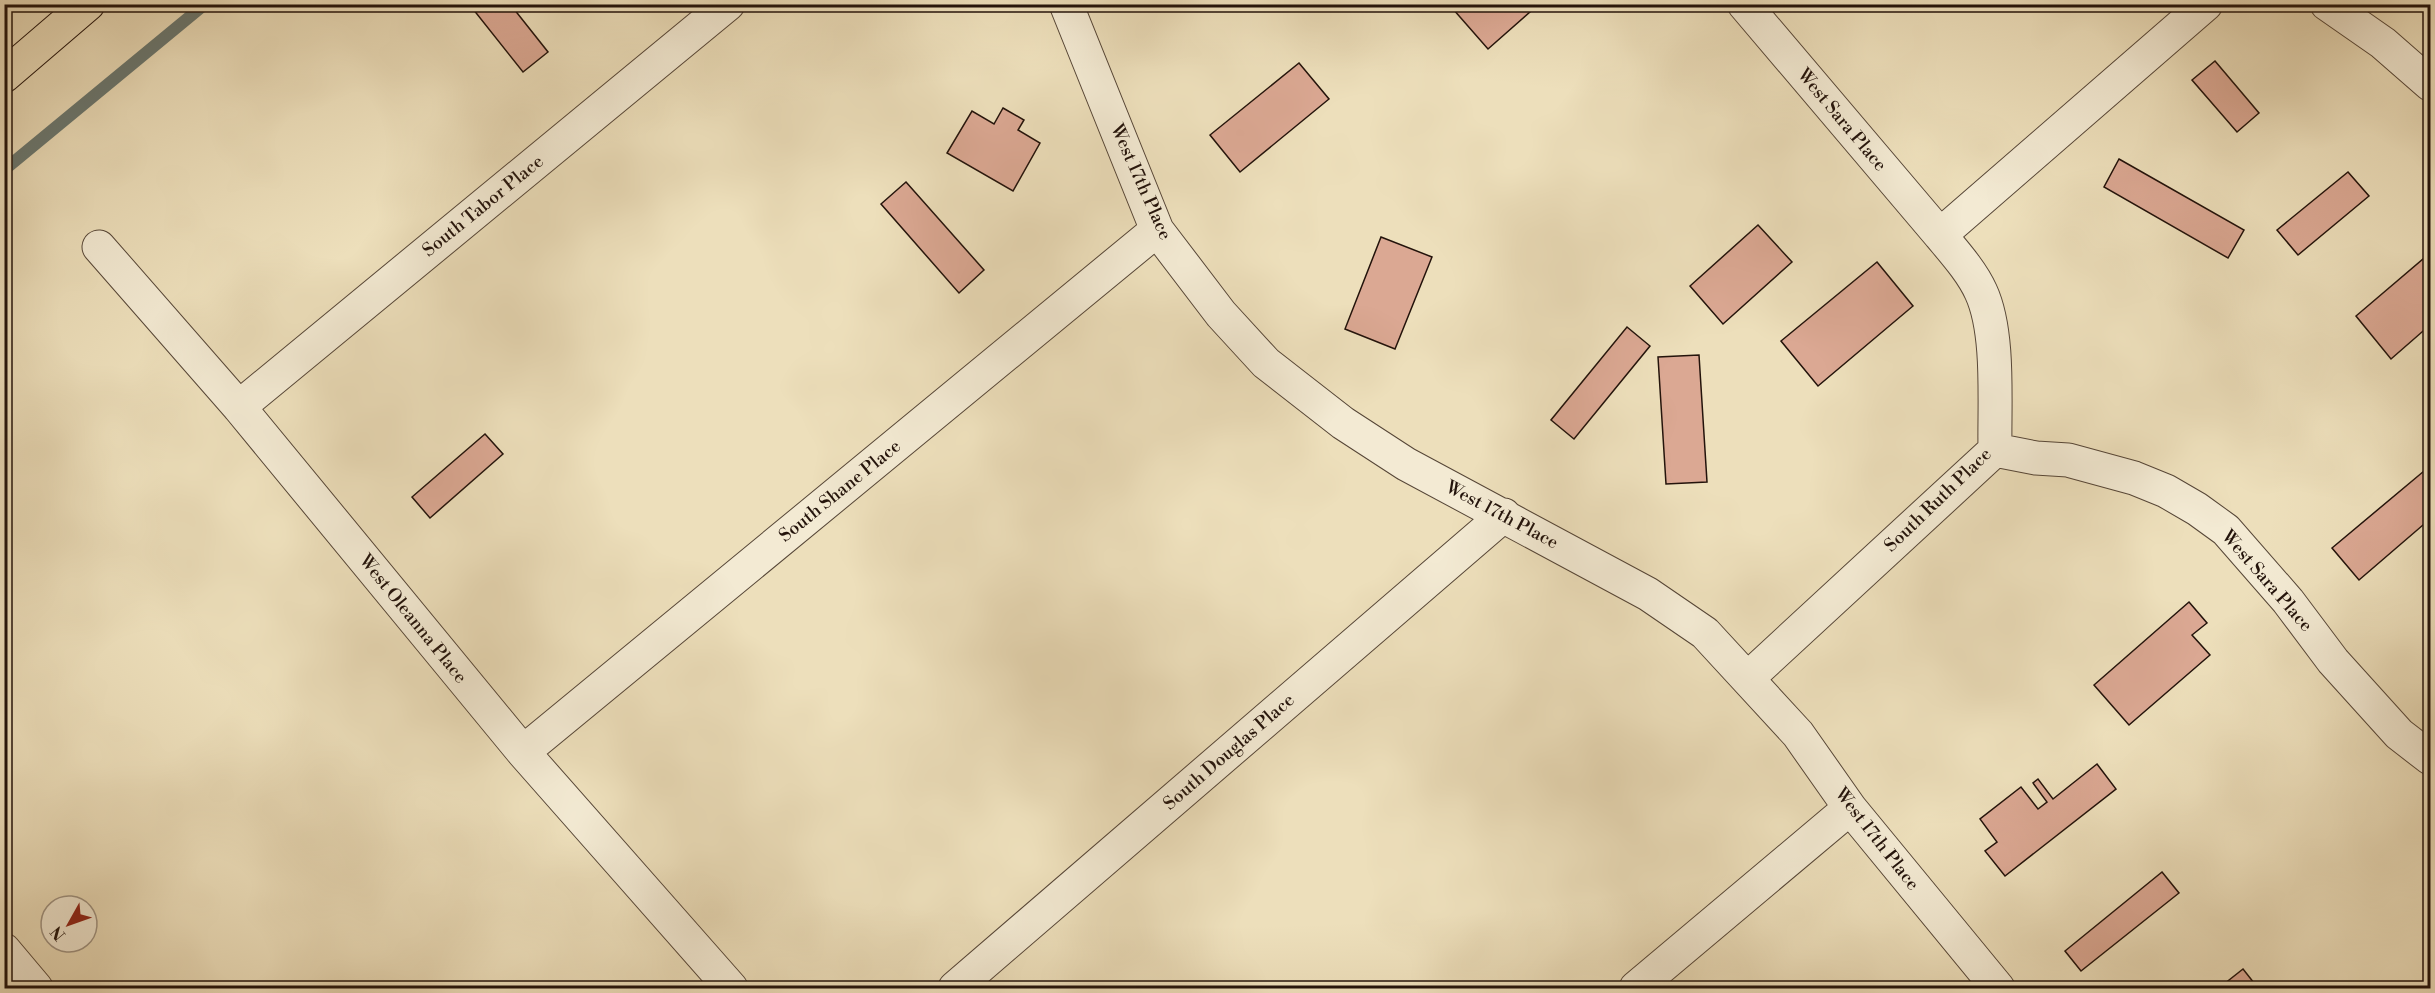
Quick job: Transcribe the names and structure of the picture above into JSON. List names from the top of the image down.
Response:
{
  "streets": {
    "street": [
      "West Sara Place",
      "West 17th Place",
      "South Tabor Place",
      "South Shane Place",
      "South Ruth Place",
      "West Oleanna Place",
      "South Douglas Place"
    ]
  },
  "crossings": [
    ["West Sara Place", "South Ruth Place"],
    ["West 17th Place", "South Shane Place"],
    ["West 17th Place", "South Ruth Place"],
    ["West 17th Place", "South Douglas Place"],
    ["South Tabor Place", "West Oleanna Place"],
    ["South Shane Place", "West Oleanna Place"]
  ],
  "north": "bottom left"
}
